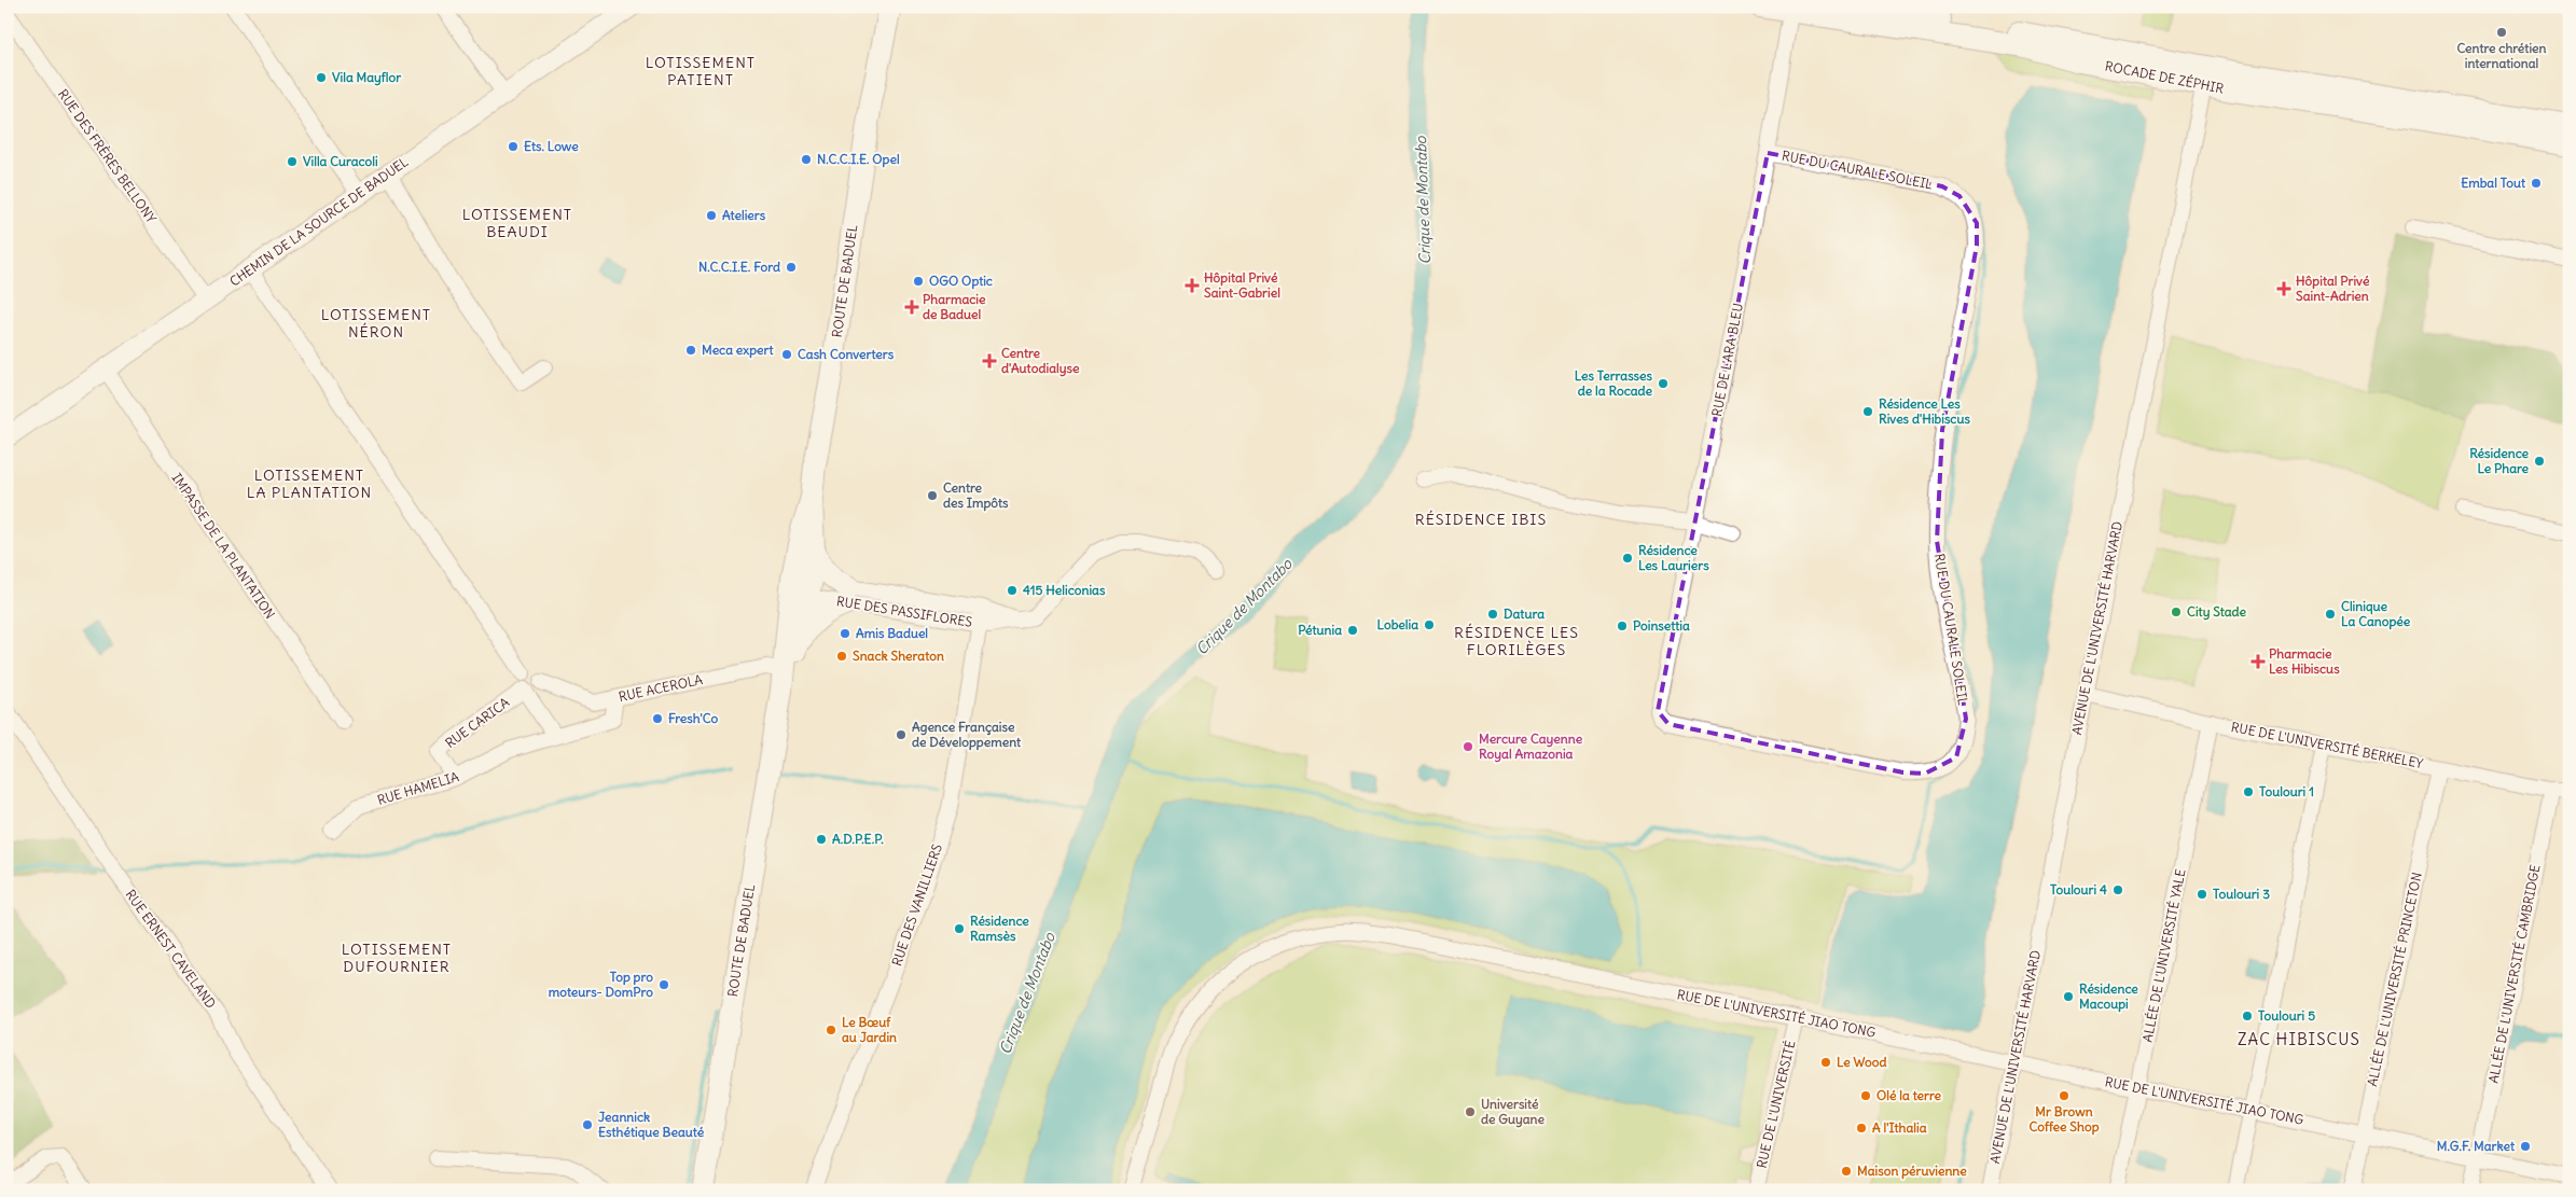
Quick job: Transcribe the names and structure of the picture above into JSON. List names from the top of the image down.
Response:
{
  "streets": {
    "main road": ["ROCADE DE ZÉPHIR", "ROUTE DE BADUEL"],
    "street": [
      "RUE DES FRÈRES BELLONY",
      "RUE DU CAURALE SOLEIL",
      "CHEMIN DE LA SOURCE DE BADUEL",
      "RUE DE L'ARA BLEU",
      "IMPASSE DE LA PLANTATION",
      "RUE DES PASSIFLORES",
      "AVENUE DE L'UNIVERSITÉ HARVARD",
      "RUE ACEROLA",
      "RUE CARICA",
      "RUE DE L'UNIVERSITÉ BERKELEY",
      "RUE HAMELIA",
      "RUE DES VANILLIERS",
      "RUE ERNEST CAVELAND",
      "ALLÉE DE L'UNIVERSITÉ YALE",
      "ALLÉE DE L'UNIVERSITÉ CAMBRIDGE",
      "ALLÉE DE L'UNIVERSITÉ PRINCETON",
      "RUE DE L'UNIVERSITÉ JIAO TONG",
      "RUE DE L'UNIVERSITÉ"
    ]
  },
  "crossings": [
    ["ROCADE DE ZÉPHIR", "RUE DE L'ARA BLEU"],
    ["ROCADE DE ZÉPHIR", "AVENUE DE L'UNIVERSITÉ HARVARD"],
    ["RUE DES FRÈRES BELLONY", "CHEMIN DE LA SOURCE DE BADUEL"],
    ["RUE DU CAURALE SOLEIL", "RUE DE L'ARA BLEU"],
    ["CHEMIN DE LA SOURCE DE BADUEL", "IMPASSE DE LA PLANTATION"],
    ["ROUTE DE BADUEL", "RUE DES PASSIFLORES"],
    ["ROUTE DE BADUEL", "RUE ACEROLA"],
    ["RUE DES PASSIFLORES", "RUE DES VANILLIERS"],
    ["AVENUE DE L'UNIVERSITÉ HARVARD", "RUE DE L'UNIVERSITÉ BERKELEY"],
    ["AVENUE DE L'UNIVERSITÉ HARVARD", "RUE DE L'UNIVERSITÉ JIAO TONG"],
    ["RUE ACEROLA", "RUE HAMELIA"],
    ["RUE CARICA", "RUE HAMELIA"],
    ["RUE DE L'UNIVERSITÉ BERKELEY", "ALLÉE DE L'UNIVERSITÉ YALE"],
    ["RUE DE L'UNIVERSITÉ BERKELEY", "ALLÉE DE L'UNIVERSITÉ CAMBRIDGE"],
    ["RUE DE L'UNIVERSITÉ BERKELEY", "ALLÉE DE L'UNIVERSITÉ PRINCETON"],
    ["ALLÉE DE L'UNIVERSITÉ YALE", "RUE DE L'UNIVERSITÉ JIAO TONG"],
    ["ALLÉE DE L'UNIVERSITÉ CAMBRIDGE", "RUE DE L'UNIVERSITÉ JIAO TONG"],
    ["ALLÉE DE L'UNIVERSITÉ PRINCETON", "RUE DE L'UNIVERSITÉ JIAO TONG"],
    ["RUE DE L'UNIVERSITÉ JIAO TONG", "RUE DE L'UNIVERSITÉ"]
  ],
  "districts": [
    "LOTISSEMENT PATIENT",
    "LOTISSEMENT BEAUDI",
    "LOTISSEMENT NÉRON",
    "LOTISSEMENT LA PLANTATION",
    "RÉSIDENCE IBIS",
    "RÉSIDENCE LES FLORILÈGES",
    "LOTISSEMENT DUFOURNIER",
    "ZAC HIBISCUS"
  ],
  "water": ["Crique de Montabo"],
  "places": {
    "other": [
      "Centre chrétien international",
      "Vila Mayflor",
      "Ets. Lowe",
      "N.C.C.I.E. Opel",
      "Villa Curacoli",
      "Embal Tout",
      "Ateliers",
      "N.C.C.I.E. Ford",
      "OGO Optic",
      "Meca expert",
      "Cash Converters",
      "Les Terrasses de la Rocade",
      "Résidence Les Rives d'Hibiscus",
      "Résidence Le Phare",
      "Centre des Impôts",
      "Résidence Les Lauriers",
      "415 Heliconias",
      "City Stade",
      "Datura",
      "Clinique La Canopée",
      "Lobelia",
      "Poinsettia",
      "Pétunia",
      "Amis Baduel",
      "Snack Sheraton",
      "Fresh'Co",
      "Agence Française de Développement",
      "Mercure Cayenne Royal Amazonia",
      "Toulouri 1",
      "A.D.P.E.P.",
      "Toulouri 4",
      "Toulouri 3",
      "Résidence Ramsès",
      "Top pro moteurs- DomPro",
      "Résidence Macoupi",
      "Toulouri 5",
      "Le Bœuf au Jardin",
      "Le Wood",
      "Olé la terre",
      "Mr Brown Coffee Shop",
      "Université de Guyane",
      "Jeannick Esthétique Beauté",
      "A l'Ithalia",
      "M.G.F. Market",
      "Maison péruvienne"
    ],
    "health": [
      "Hôpital Privé Saint-Gabriel",
      "Hôpital Privé Saint-Adrien",
      "Pharmacie de Baduel",
      "Centre d'Autodialyse",
      "Pharmacie Les Hibiscus"
    ]
  }
}
